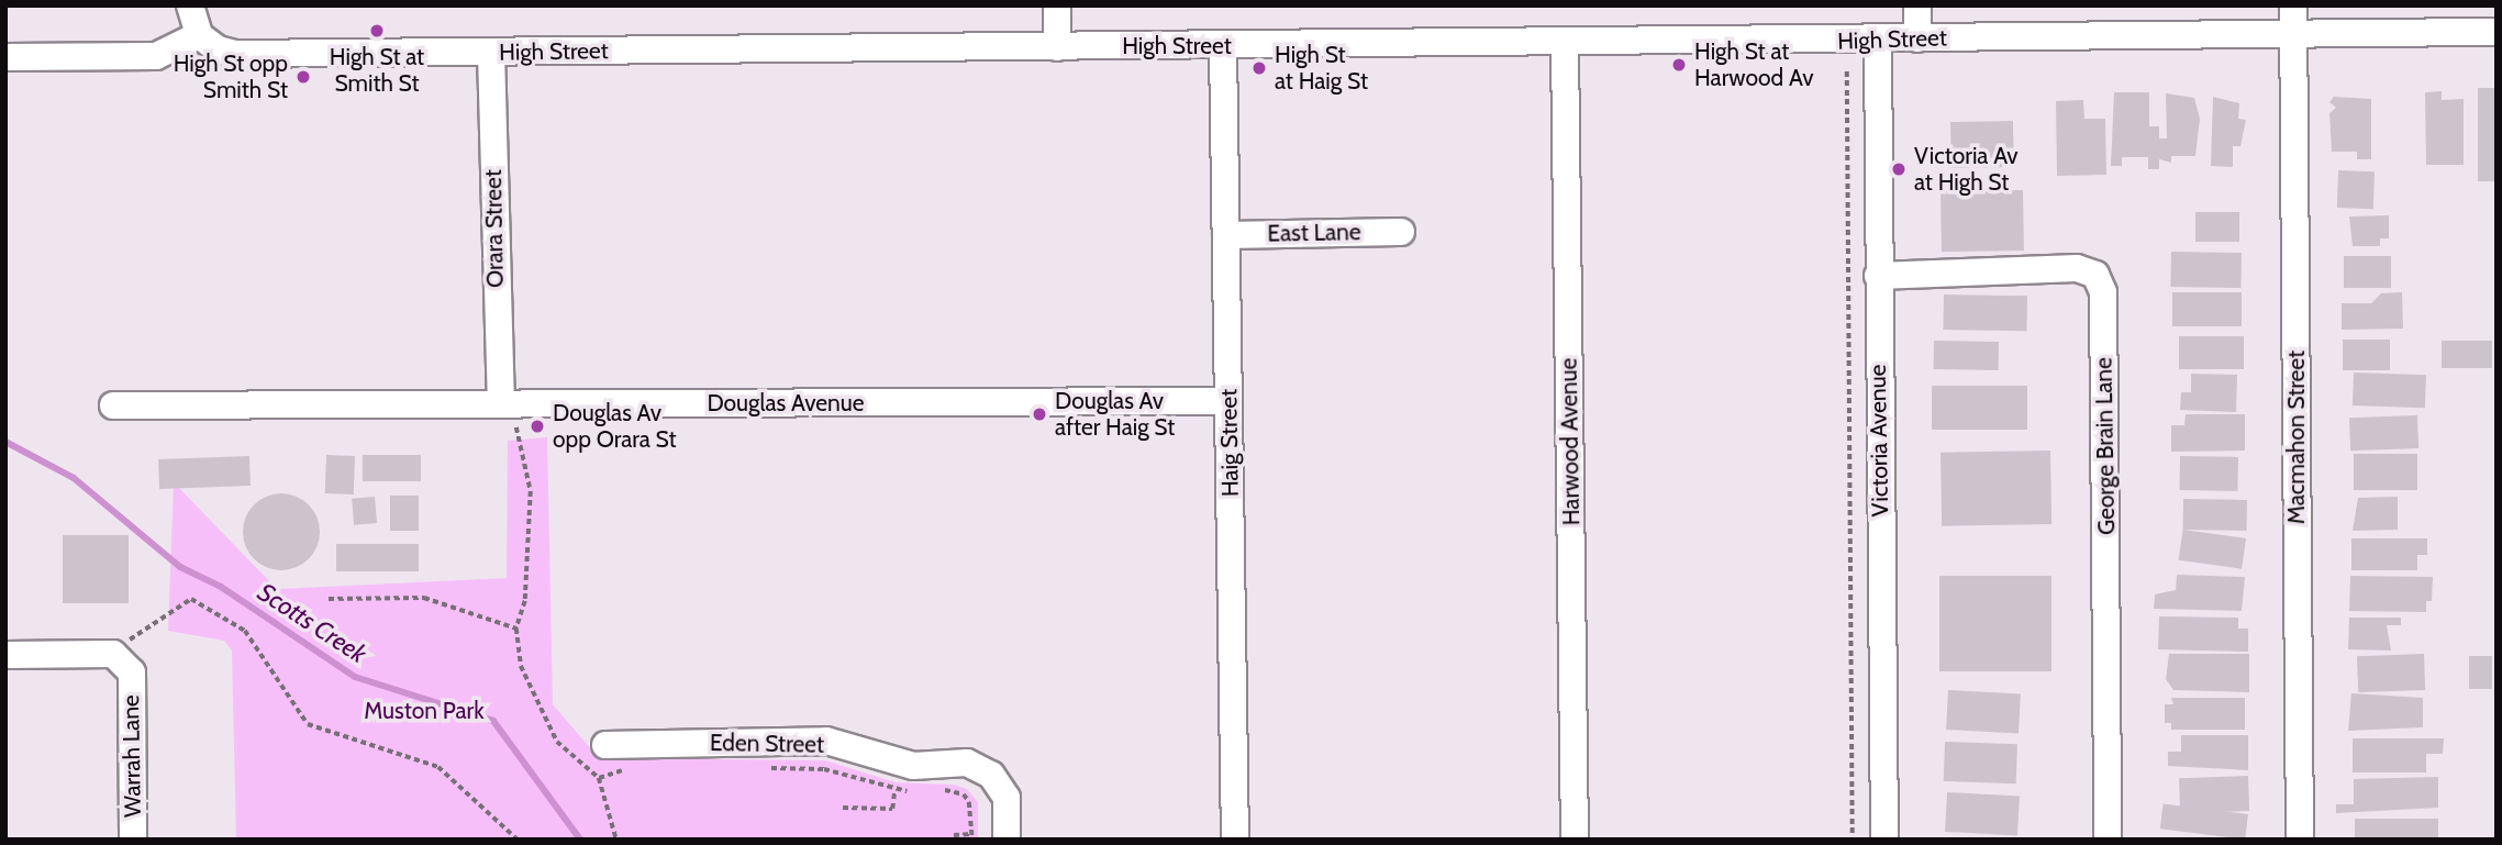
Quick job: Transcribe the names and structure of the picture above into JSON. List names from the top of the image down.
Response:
{
  "streets": {
    "street": [
      "High Street",
      "Orara Street",
      "East Lane",
      "Douglas Avenue",
      "Macmahon Street",
      "Victoria Avenue",
      "Harwood Avenue",
      "Haig Street",
      "George Brain Lane",
      "Eden Street",
      "Warrah Lane"
    ]
  },
  "crossings": [
    ["High Street", "Orara Street"],
    ["High Street", "Macmahon Street"],
    ["High Street", "Victoria Avenue"],
    ["High Street", "Harwood Avenue"],
    ["High Street", "Haig Street"],
    ["Orara Street", "Douglas Avenue"],
    ["East Lane", "Haig Street"],
    ["Douglas Avenue", "Haig Street"],
    ["Victoria Avenue", "George Brain Lane"]
  ],
  "water": ["Scotts Creek"],
  "parks": ["Muston Park"],
  "places": [
    "High St at Smith St",
    "High St at Harwood Av",
    "High St at Haig St",
    "High St opp Smith St",
    "Victoria Av at High St",
    "Douglas Av after Haig St",
    "Douglas Av opp Orara St"
  ]
}
